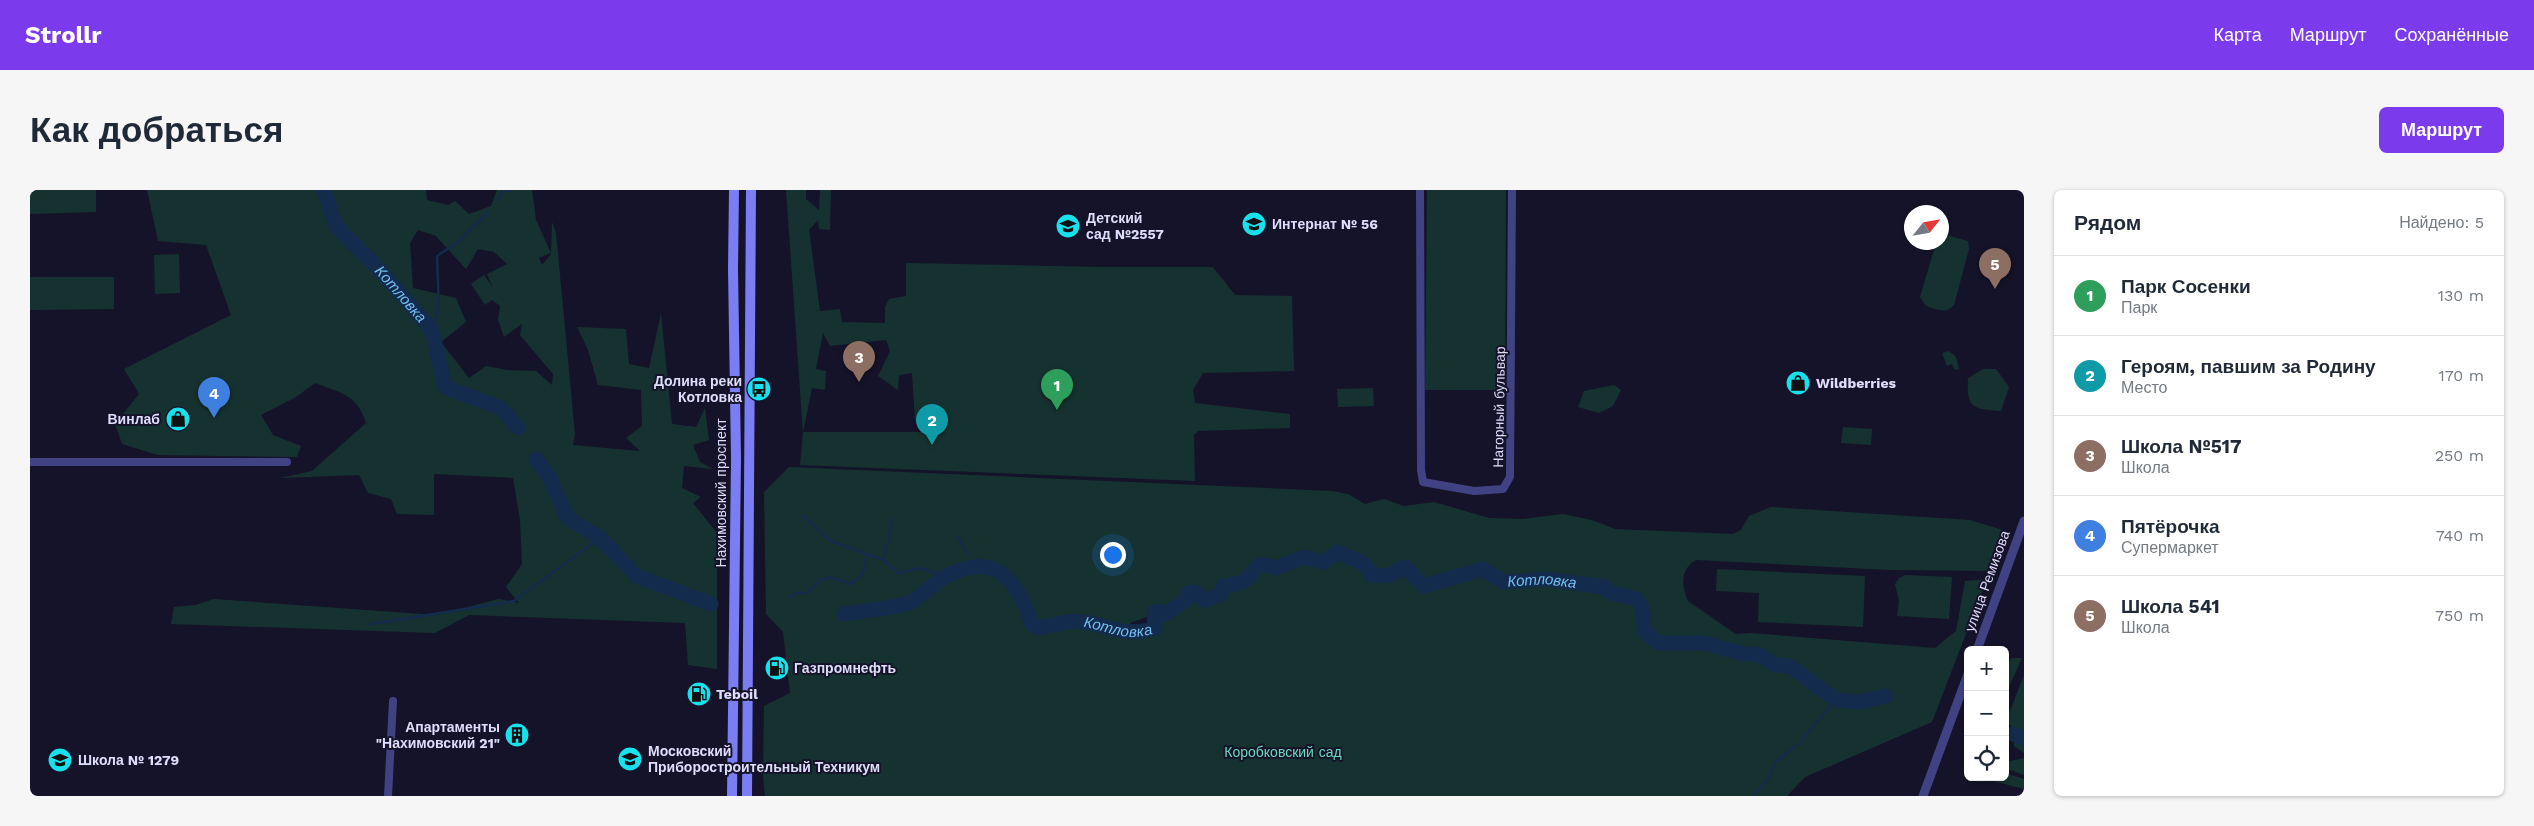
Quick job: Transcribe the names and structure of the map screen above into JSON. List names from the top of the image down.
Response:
{
  "streets": {
    "main road": ["Нахимовский проспект"],
    "street": ["Нагорный бульвар", "улица Ремизова"]
  },
  "water": ["Котловка"],
  "parks": ["Коробковский сад"],
  "places": {
    "school or university": [
      "Интернат № 56",
      "Детский сад №2557",
      "Московский Приборостроительный Техникум",
      "Школа № 1279"
    ],
    "shop": ["Wildberries", "Винлаб"],
    "bus stop": ["Долина реки Котловка"],
    "fuel station": ["Газпромнефть", "Teboil"],
    "building": ["Апартаменты \"Нахимовский 21\""]
  },
  "north": "top right",
  "page": {
    "header": "Strollr",
    "nav": ["Карта", "Маршрут", "Сохранённые"],
    "buttons": "Маршрут",
    "title": "Как добраться",
    "heading": ["Рядом", "Найдено: 5"],
    "pins": [
      "5",
      "3",
      "1",
      "4",
      "2"
    ],
    "list": [
      {
        "mark": "1",
        "name": "Парк Сосенки",
        "note": "Парк",
        "value": "130 m"
      },
      {
        "mark": "2",
        "name": "Героям, павшим за Родину",
        "note": "Место",
        "value": "170 m"
      },
      {
        "mark": "3",
        "name": "Школа №517",
        "note": "Школа",
        "value": "250 m"
      },
      {
        "mark": "4",
        "name": "Пятёрочка",
        "note": "Супермаркет",
        "value": "740 m"
      },
      {
        "mark": "5",
        "name": "Школа 541",
        "note": "Школа",
        "value": "750 m"
      }
    ],
    "map_buttons": ["+", "−"]
  }
}
